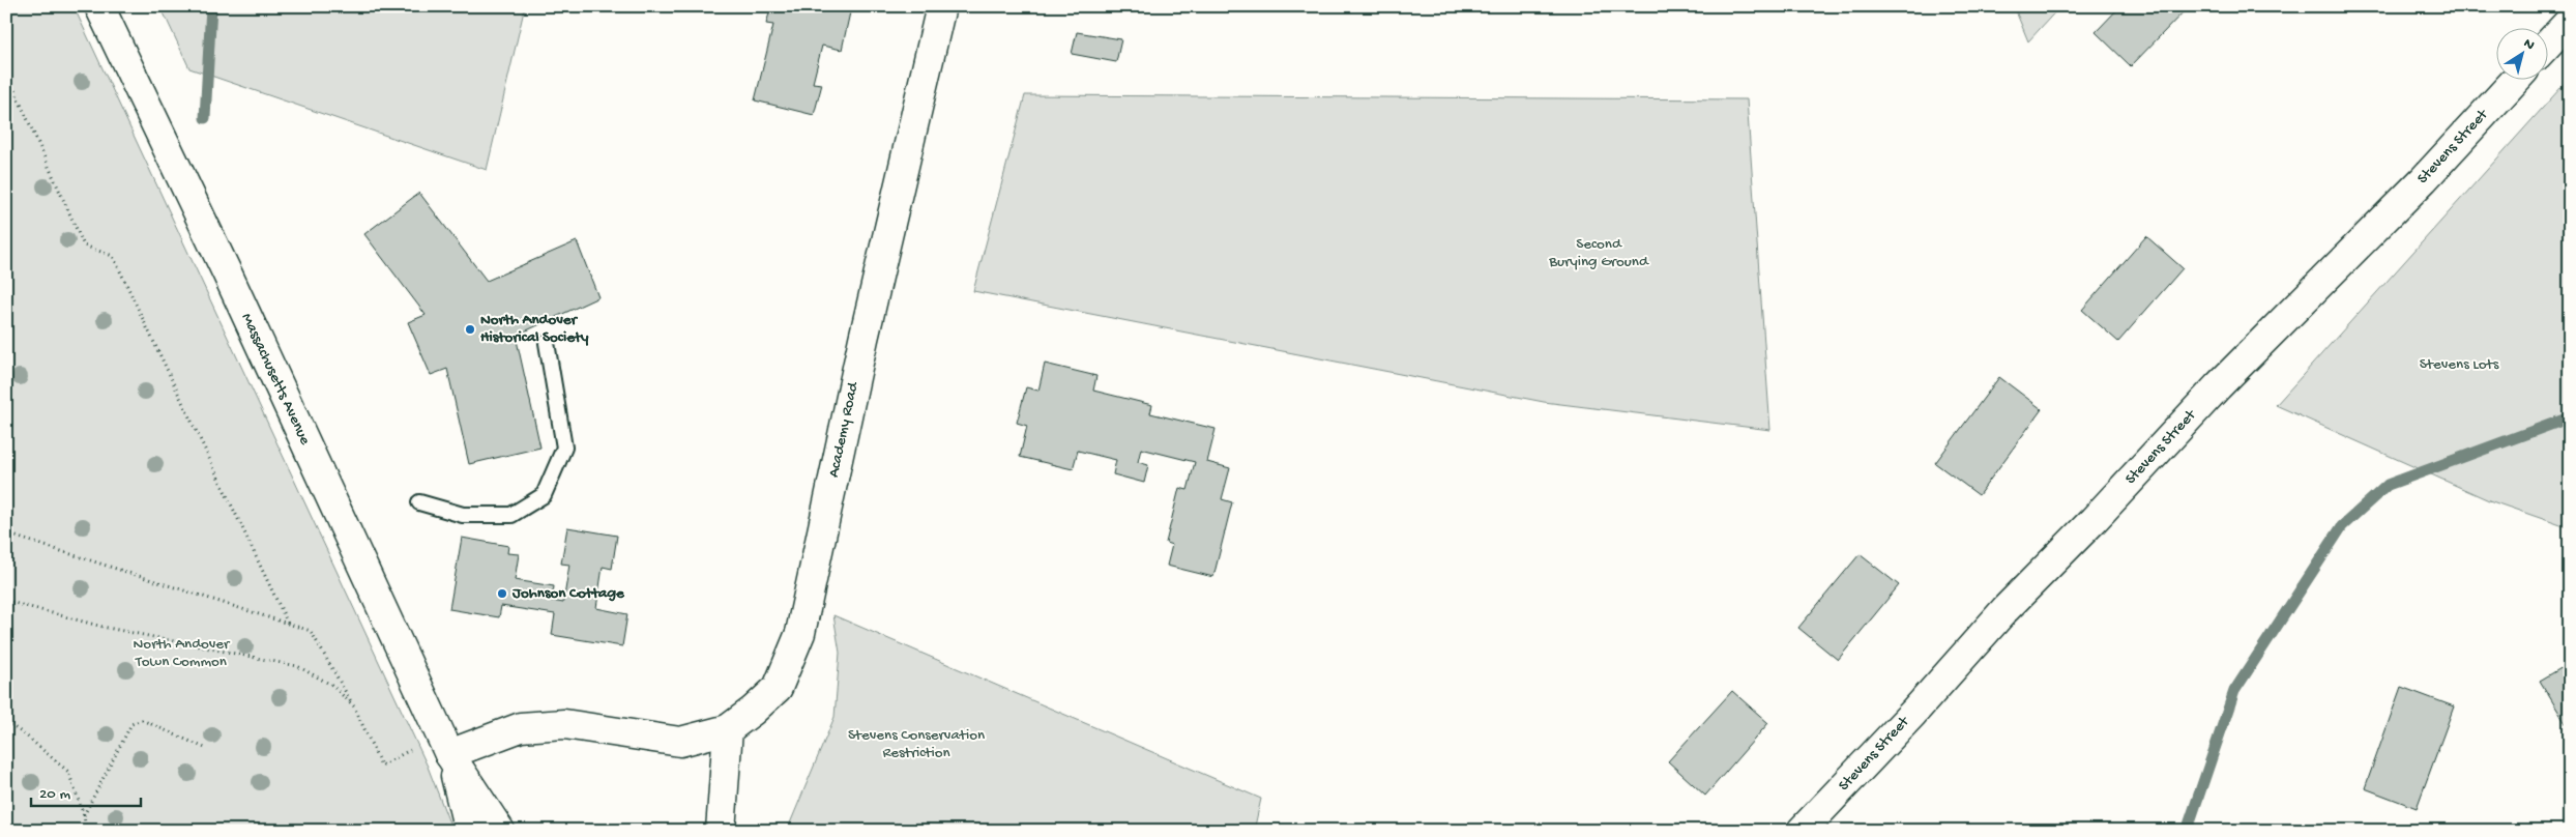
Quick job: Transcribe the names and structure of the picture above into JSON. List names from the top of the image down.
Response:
{
  "streets": {
    "street": ["Stevens Street", "Massachusetts Avenue", "Academy Road"]
  },
  "parks": [
    "Second Burying Ground",
    "Stevens Lots",
    "North Andover Town Common",
    "Stevens Conservation Restriction"
  ],
  "places": ["North Andover Historical Society", "Johnson Cottage"],
  "scale_bar": "20 m",
  "north": "top right"
}
